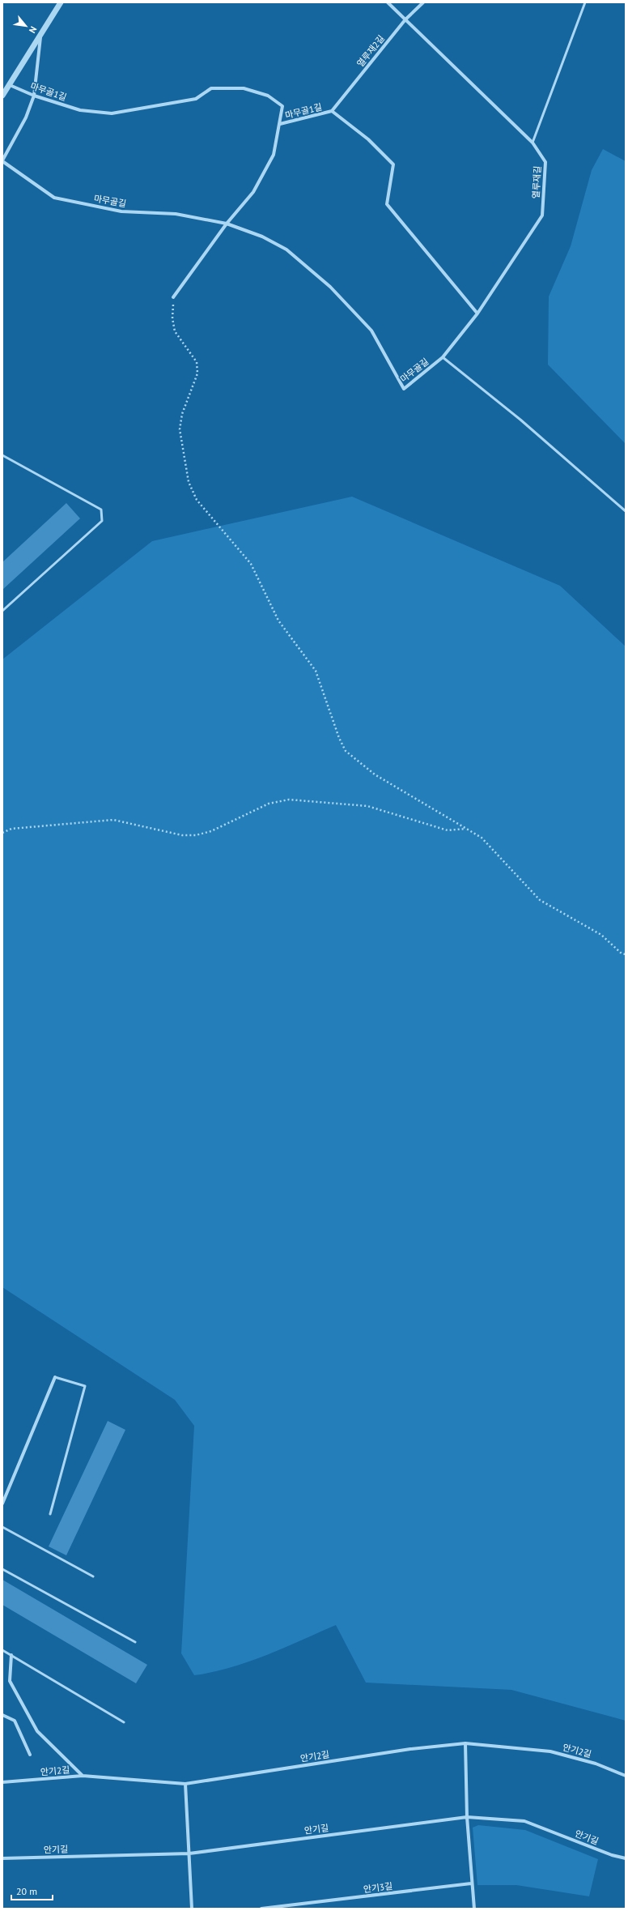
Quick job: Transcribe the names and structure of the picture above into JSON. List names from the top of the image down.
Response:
{
  "streets": {
    "street": [
      "열루재2길",
      "마무골1길",
      "열루재길",
      "마무골길",
      "안기2길",
      "안기길",
      "안기3길"
    ]
  },
  "crossings": [
    ["열루재2길", "마무골1길"],
    ["열루재2길", "열루재길"],
    ["마무골1길", "열루재길"],
    ["열루재길", "마무골길"]
  ],
  "scale_bar": "20 m",
  "north": "bottom right"
}
